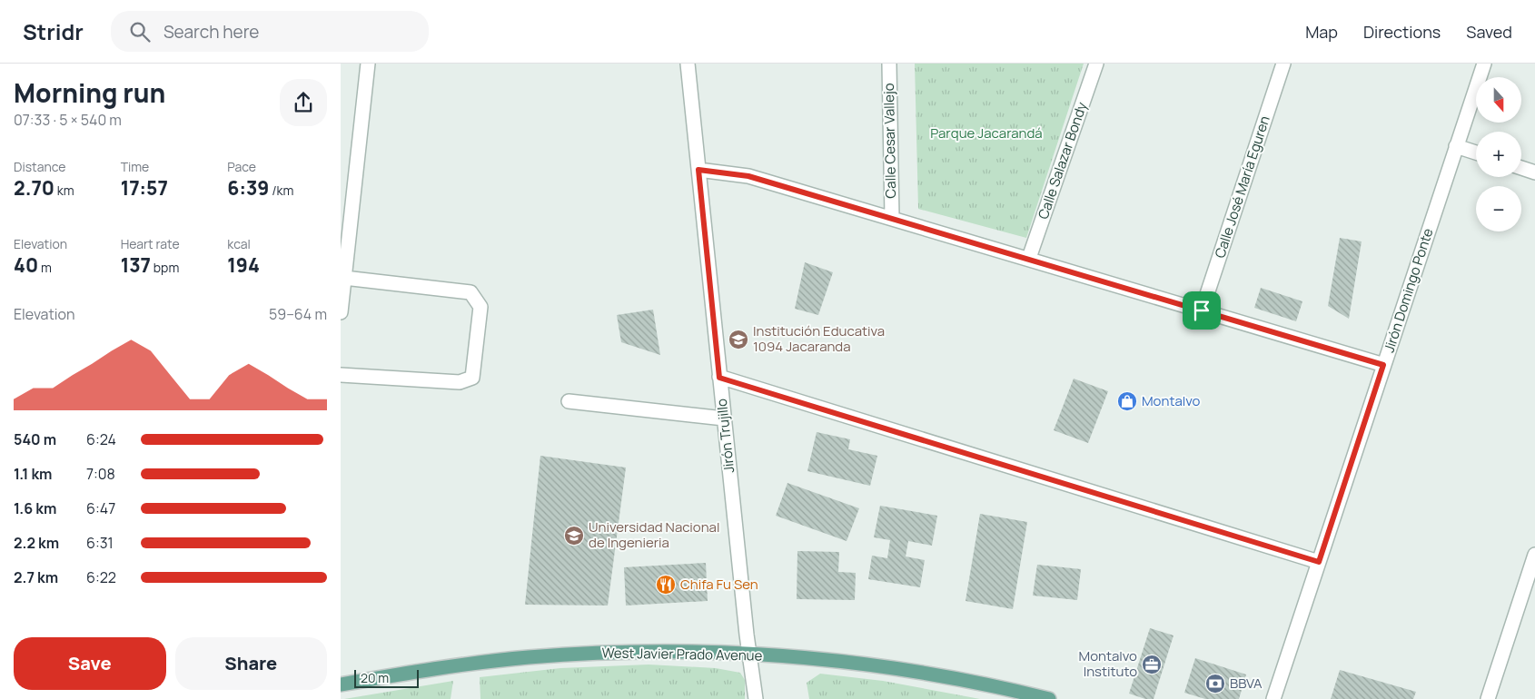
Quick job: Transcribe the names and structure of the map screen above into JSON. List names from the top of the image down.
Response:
{
  "streets": {
    "main road": ["West Javier Prado Avenue"],
    "street": [
      "Calle Cesar Vallejo",
      "Calle Salazar Bondy",
      "Calle José María Eguren",
      "Jirón Domingo Ponte",
      "Jirón Trujillo"
    ]
  },
  "crossings": [
    ["Jirón Trujillo", "West Javier Prado Avenue"]
  ],
  "parks": ["Parque Jacarandá"],
  "places": {
    "school or university": ["Institución Educativa 1094 Jacaranda", "Universidad Nacional de Ingenieria"],
    "shop": ["Montalvo"],
    "restaurant": ["Chifa Fu Sen"],
    "office": ["Montalvo Instituto"],
    "bank": ["BBVA"]
  },
  "scale_bar": "20 m",
  "north": "bottom",
  "page": {
    "header": "Stridr",
    "search": "Search here",
    "nav": ["Map", "Directions", "Saved"],
    "heading": ["Morning run", "07:33 · 5 × 540 m"],
    "map_buttons": ["+", "−"],
    "stats": [
      ["Distance", "2.70 km"],
      ["Time", "17:57"],
      ["Pace", "6:39 /km"],
      ["Elevation", "40 m"],
      ["Heart rate", "137 bpm"],
      ["kcal", "194"]
    ],
    "chart": ["Elevation", "59–64 m"],
    "list": [
      {
        "name": "540 m",
        "note": "6:24"
      },
      {
        "name": "1.1 km",
        "note": "7:08"
      },
      {
        "name": "1.6 km",
        "note": "6:47"
      },
      {
        "name": "2.2 km",
        "note": "6:31"
      },
      {
        "name": "2.7 km",
        "note": "6:22"
      }
    ],
    "buttons": ["Save", "Share"],
    "scale": "20 m"
  }
}
